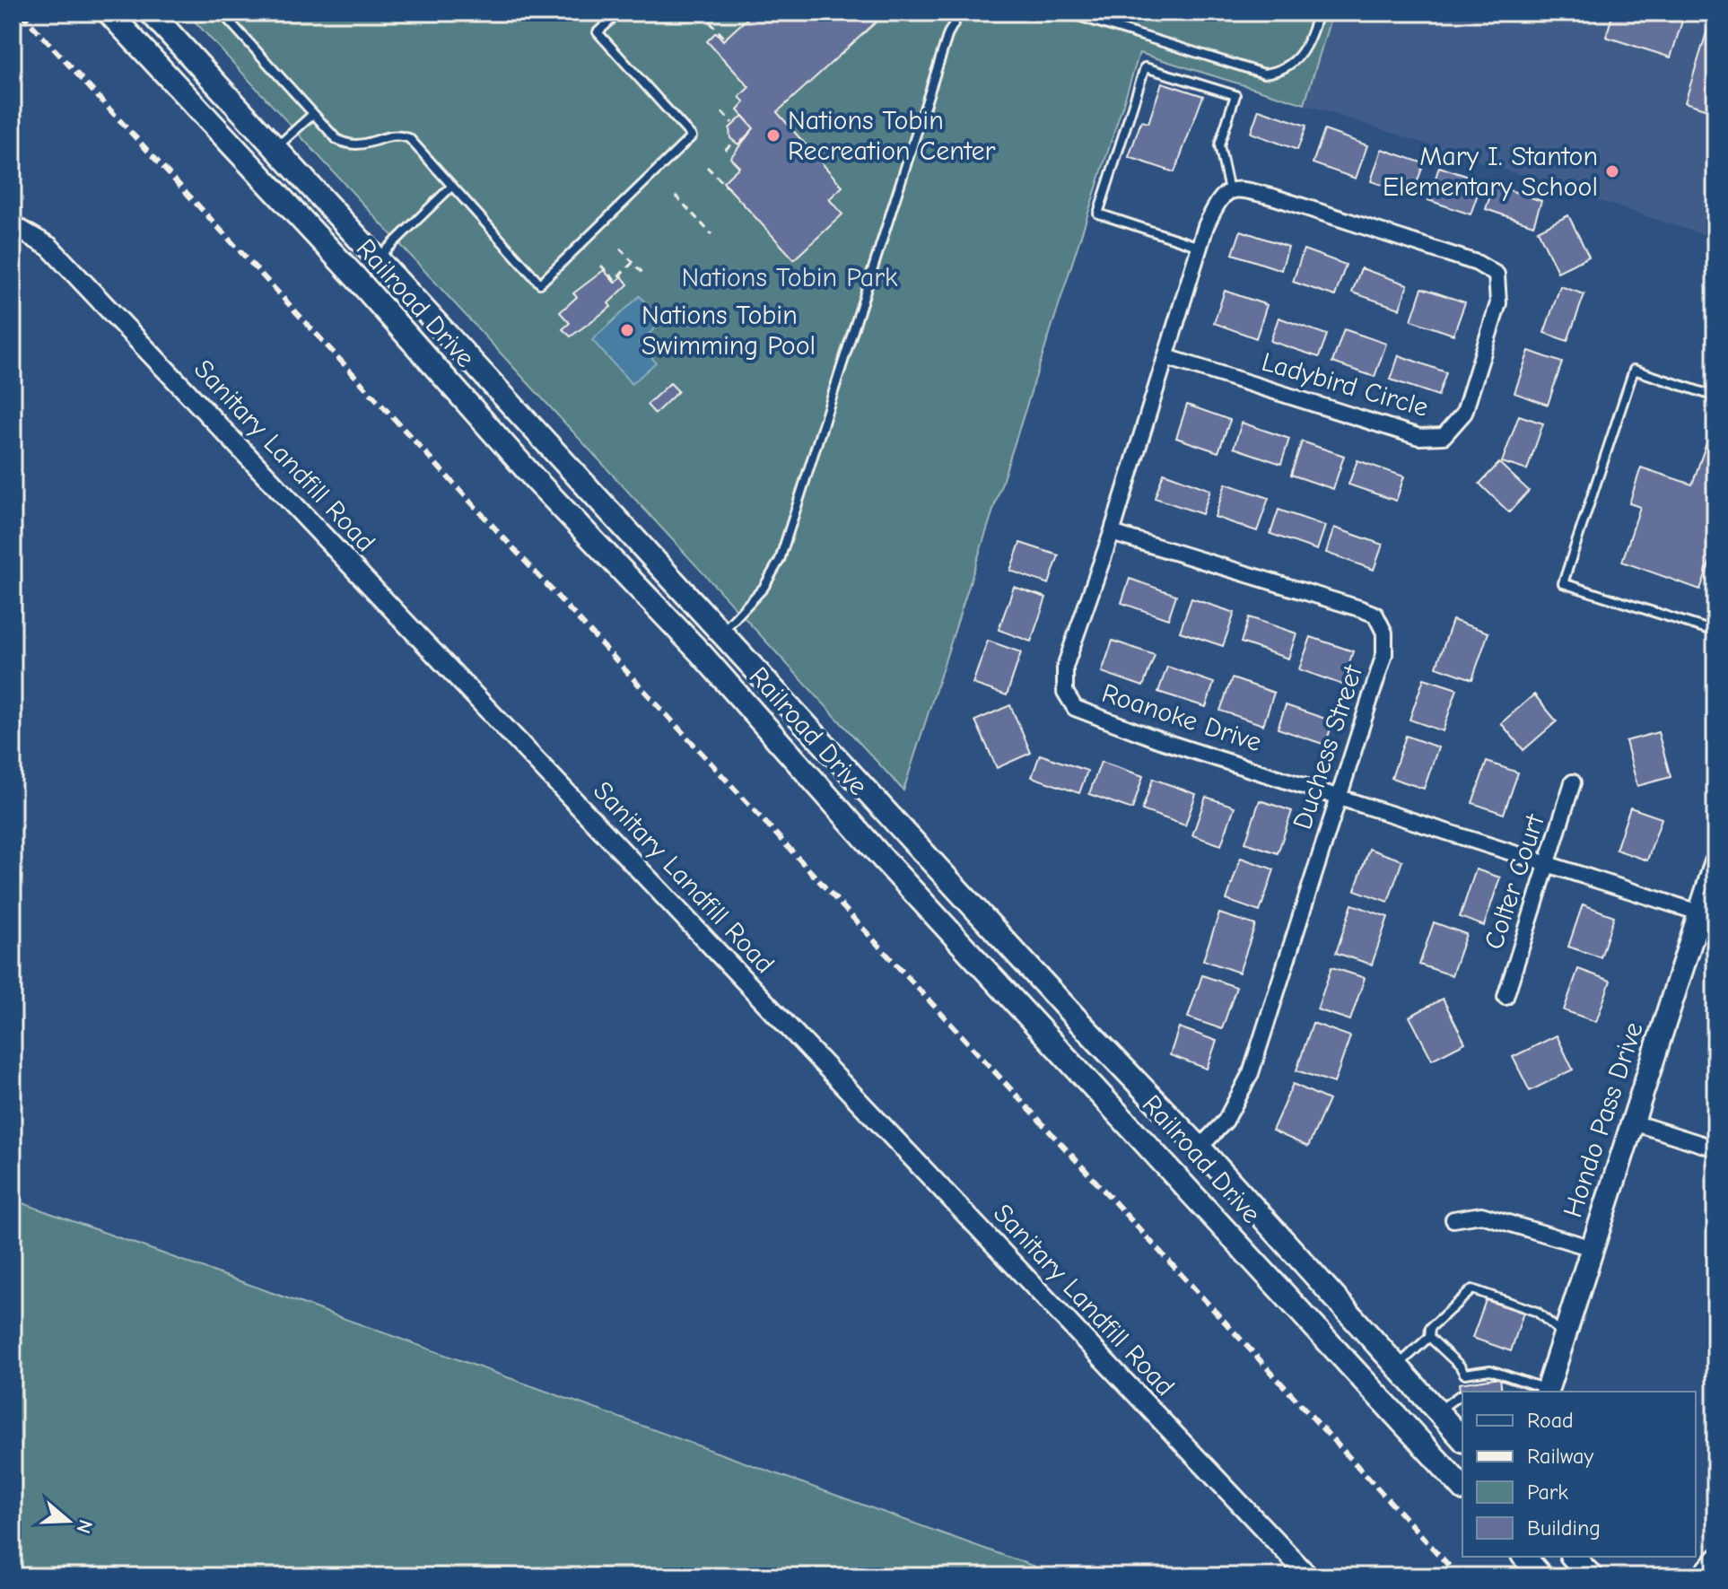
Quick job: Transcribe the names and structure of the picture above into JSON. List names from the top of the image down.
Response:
{
  "streets": {
    "main road": ["Railroad Drive", "Hondo Pass Drive"],
    "street": [
      "Ladybird Circle",
      "Sanitary Landfill Road",
      "Roanoke Drive",
      "Duchess Street",
      "Colter Court"
    ]
  },
  "crossings": [
    ["Railroad Drive", "Duchess Street"],
    ["Ladybird Circle", "Roanoke Drive"],
    ["Roanoke Drive", "Duchess Street"],
    ["Roanoke Drive", "Colter Court"],
    ["Roanoke Drive", "Hondo Pass Drive"]
  ],
  "parks": ["Nations Tobin Park"],
  "places": ["Nations Tobin Recreation Center", "Mary I. Stanton Elementary School", "Nations Tobin Swimming Pool"],
  "legend": [
    "Road",
    "Railway",
    "Park",
    "Building"
  ],
  "north": "right"
}
